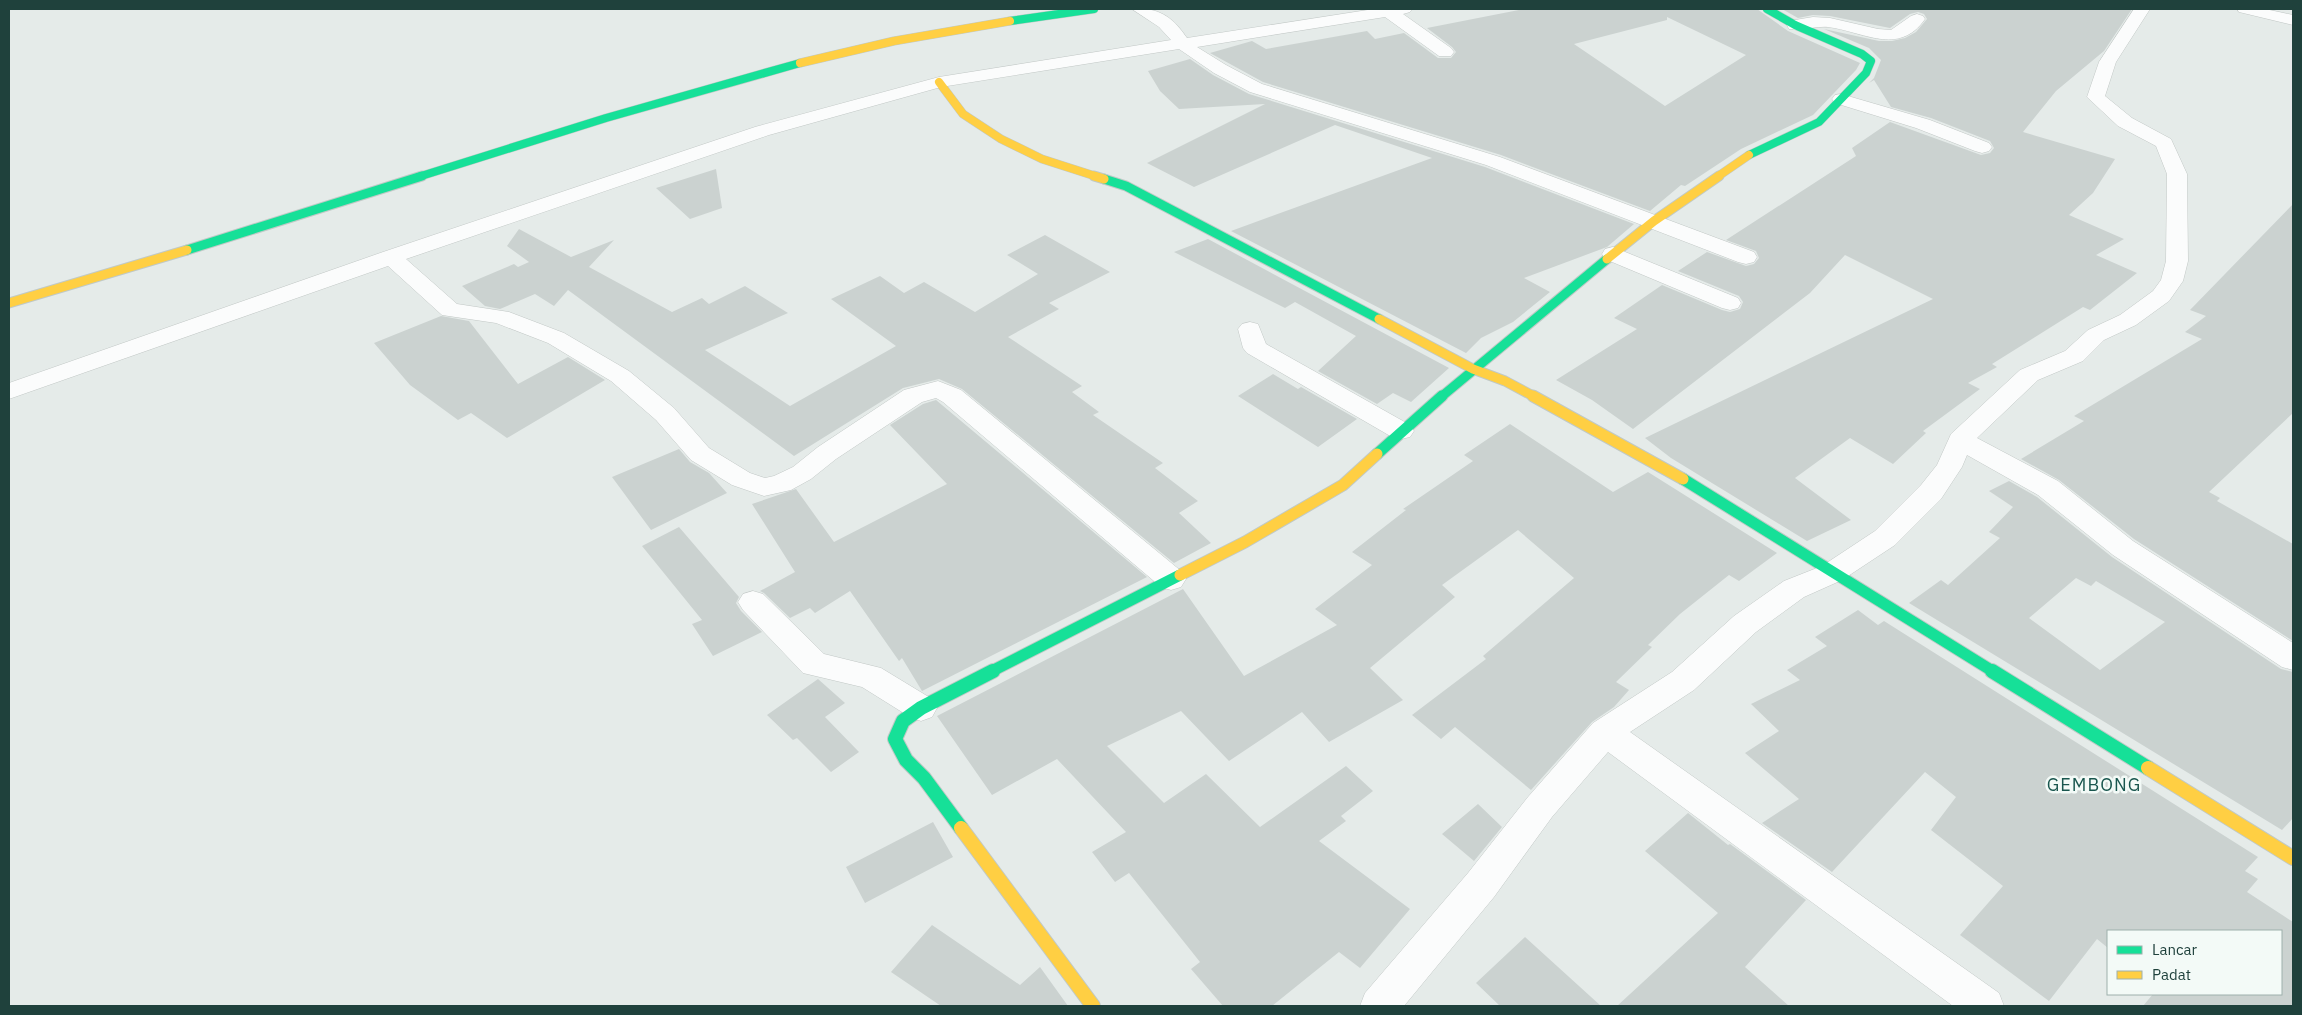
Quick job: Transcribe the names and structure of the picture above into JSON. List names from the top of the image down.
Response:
{
  "districts": ["GEMBONG"],
  "legend": ["Lancar", "Padat"]
}
